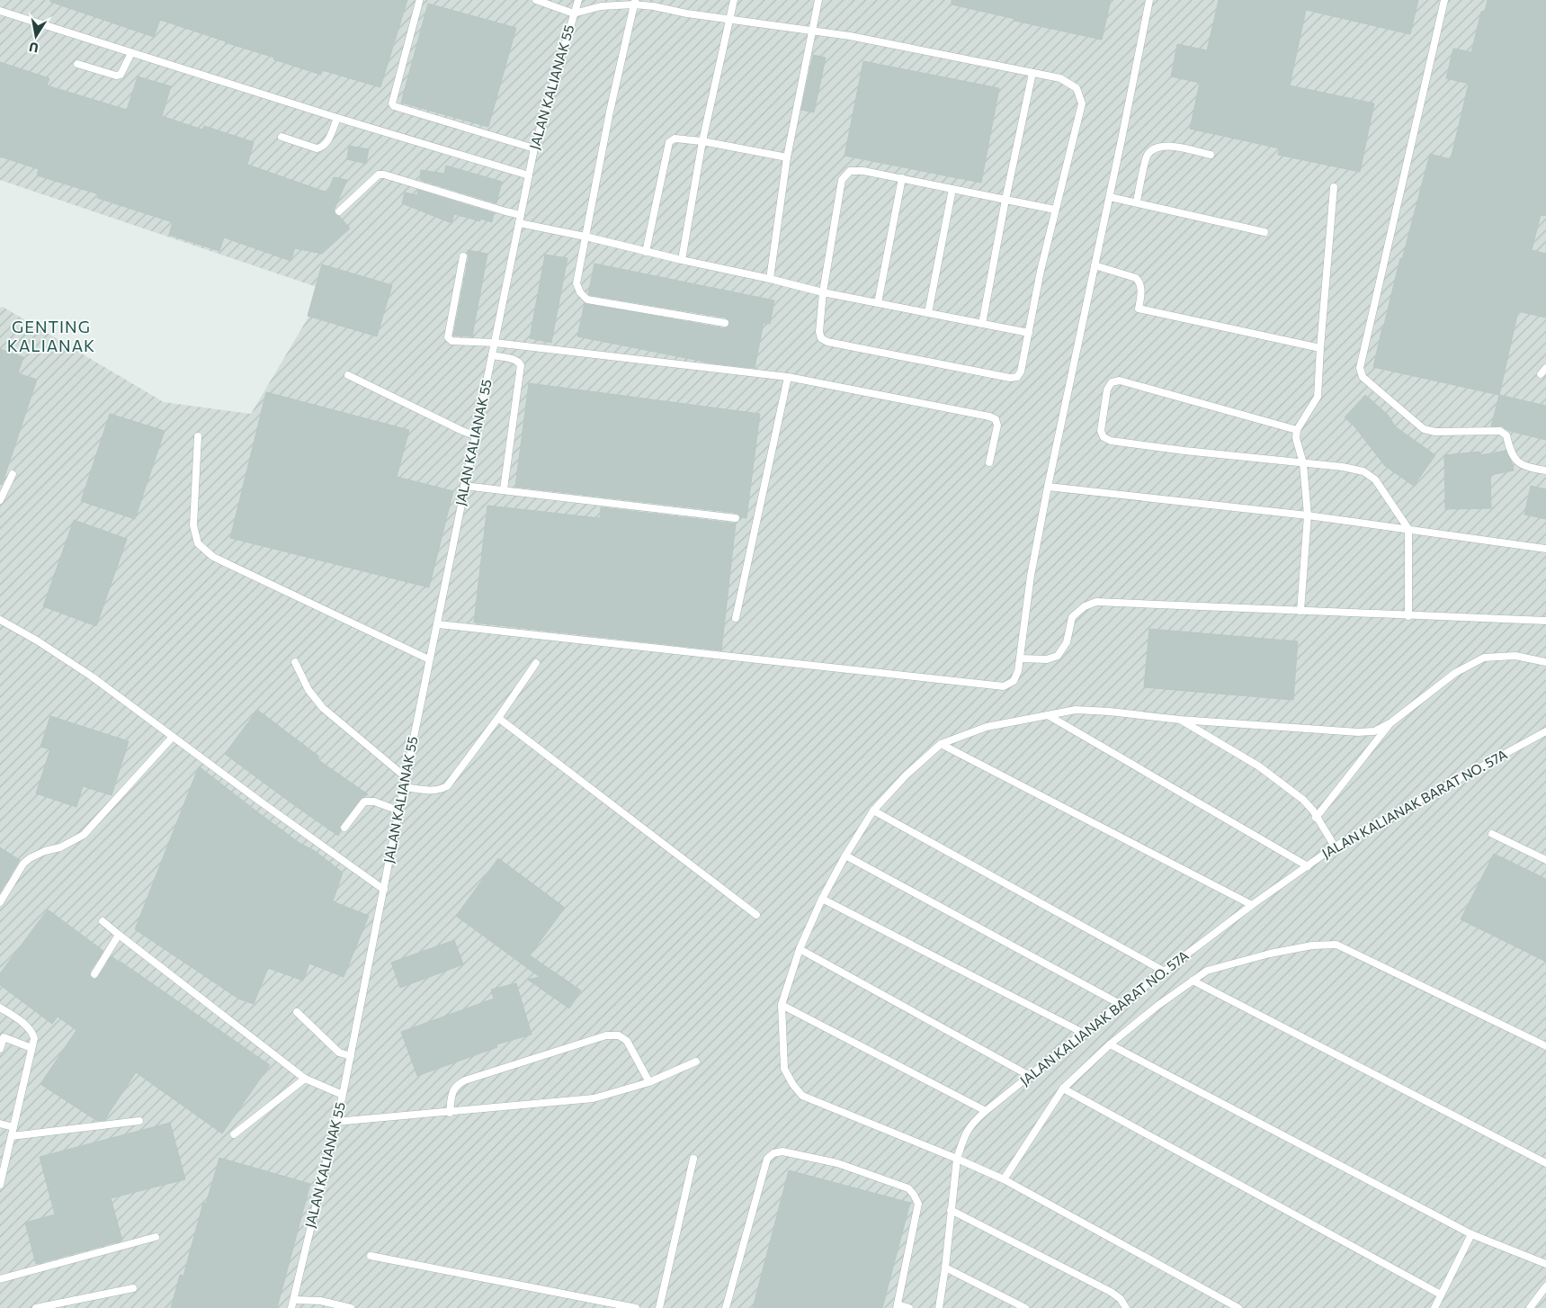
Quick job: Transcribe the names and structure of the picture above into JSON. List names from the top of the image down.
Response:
{
  "streets": {
    "lane": ["JALAN KALIANAK 55", "JALAN KALIANAK BARAT NO. 57A"]
  },
  "districts": ["GENTING KALIANAK"],
  "north": "bottom"
}
